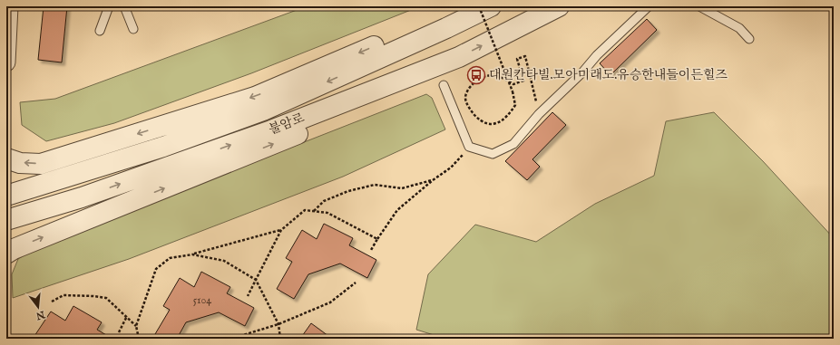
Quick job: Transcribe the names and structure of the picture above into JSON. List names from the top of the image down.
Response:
{
  "streets": {
    "street": ["불암로"]
  },
  "places": {
    "bus stop": ["대원칸타빌.모아미래도.유승한내들이든힐즈"]
  },
  "house_numbers": ["5104"],
  "north": "bottom"
}
